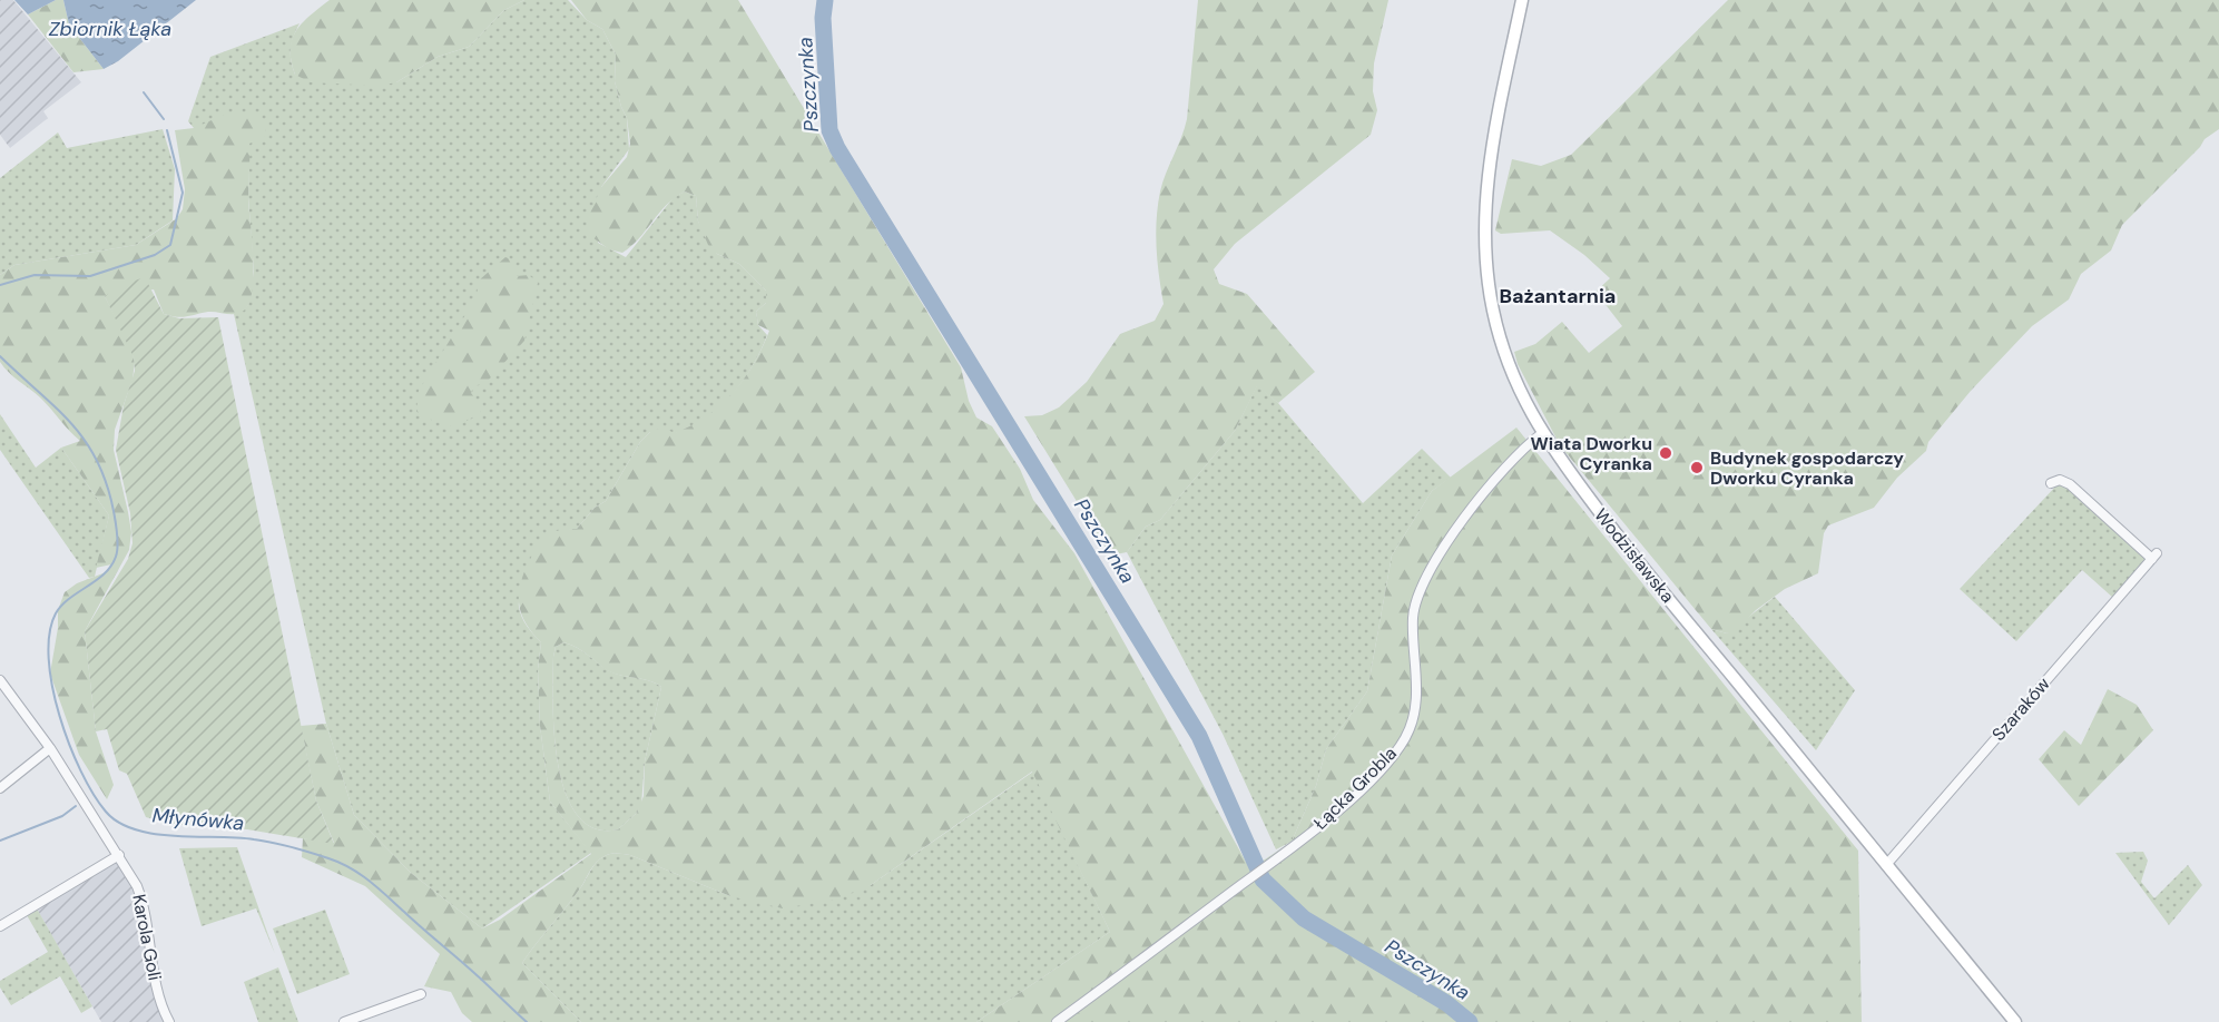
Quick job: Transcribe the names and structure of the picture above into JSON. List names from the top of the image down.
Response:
{
  "streets": {
    "main road": ["Wodzisławska"],
    "street": ["Szaraków", "Łącka Grobla", "Karola Goli"]
  },
  "crossings": [
    ["Wodzisławska", "Szaraków"],
    ["Wodzisławska", "Łącka Grobla"]
  ],
  "districts": ["Bażantarnia"],
  "water": ["Zbiornik Łąka", "Pszczynka", "Młynówka"],
  "places": ["Wiata Dworku Cyranka", "Budynek gospodarczy Dworku Cyranka"]
}
